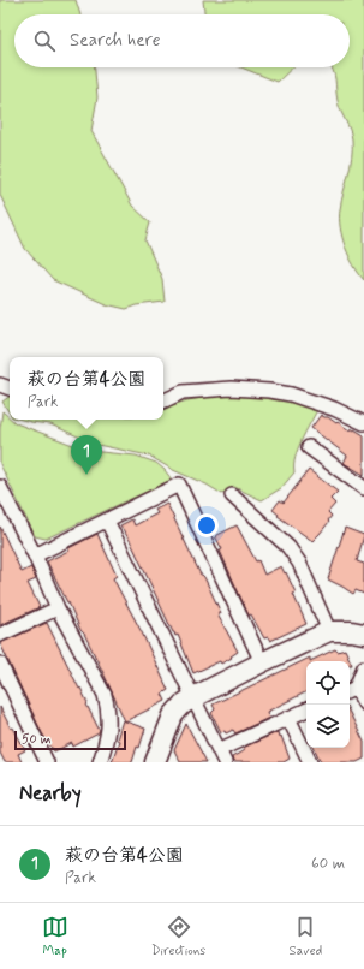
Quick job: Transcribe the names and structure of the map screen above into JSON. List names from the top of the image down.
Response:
{
  "scale_bar": "50 m",
  "page": {
    "search": "Search here",
    "popup": ["萩の台第4公園", "Park"],
    "pins": "1",
    "scale": "50 m",
    "heading": "Nearby",
    "list": [
      {
        "mark": "1",
        "name": "萩の台第4公園",
        "note": "Park",
        "value": "60 m"
      }
    ],
    "nav": ["Map", "Directions", "Saved"]
  }
}
